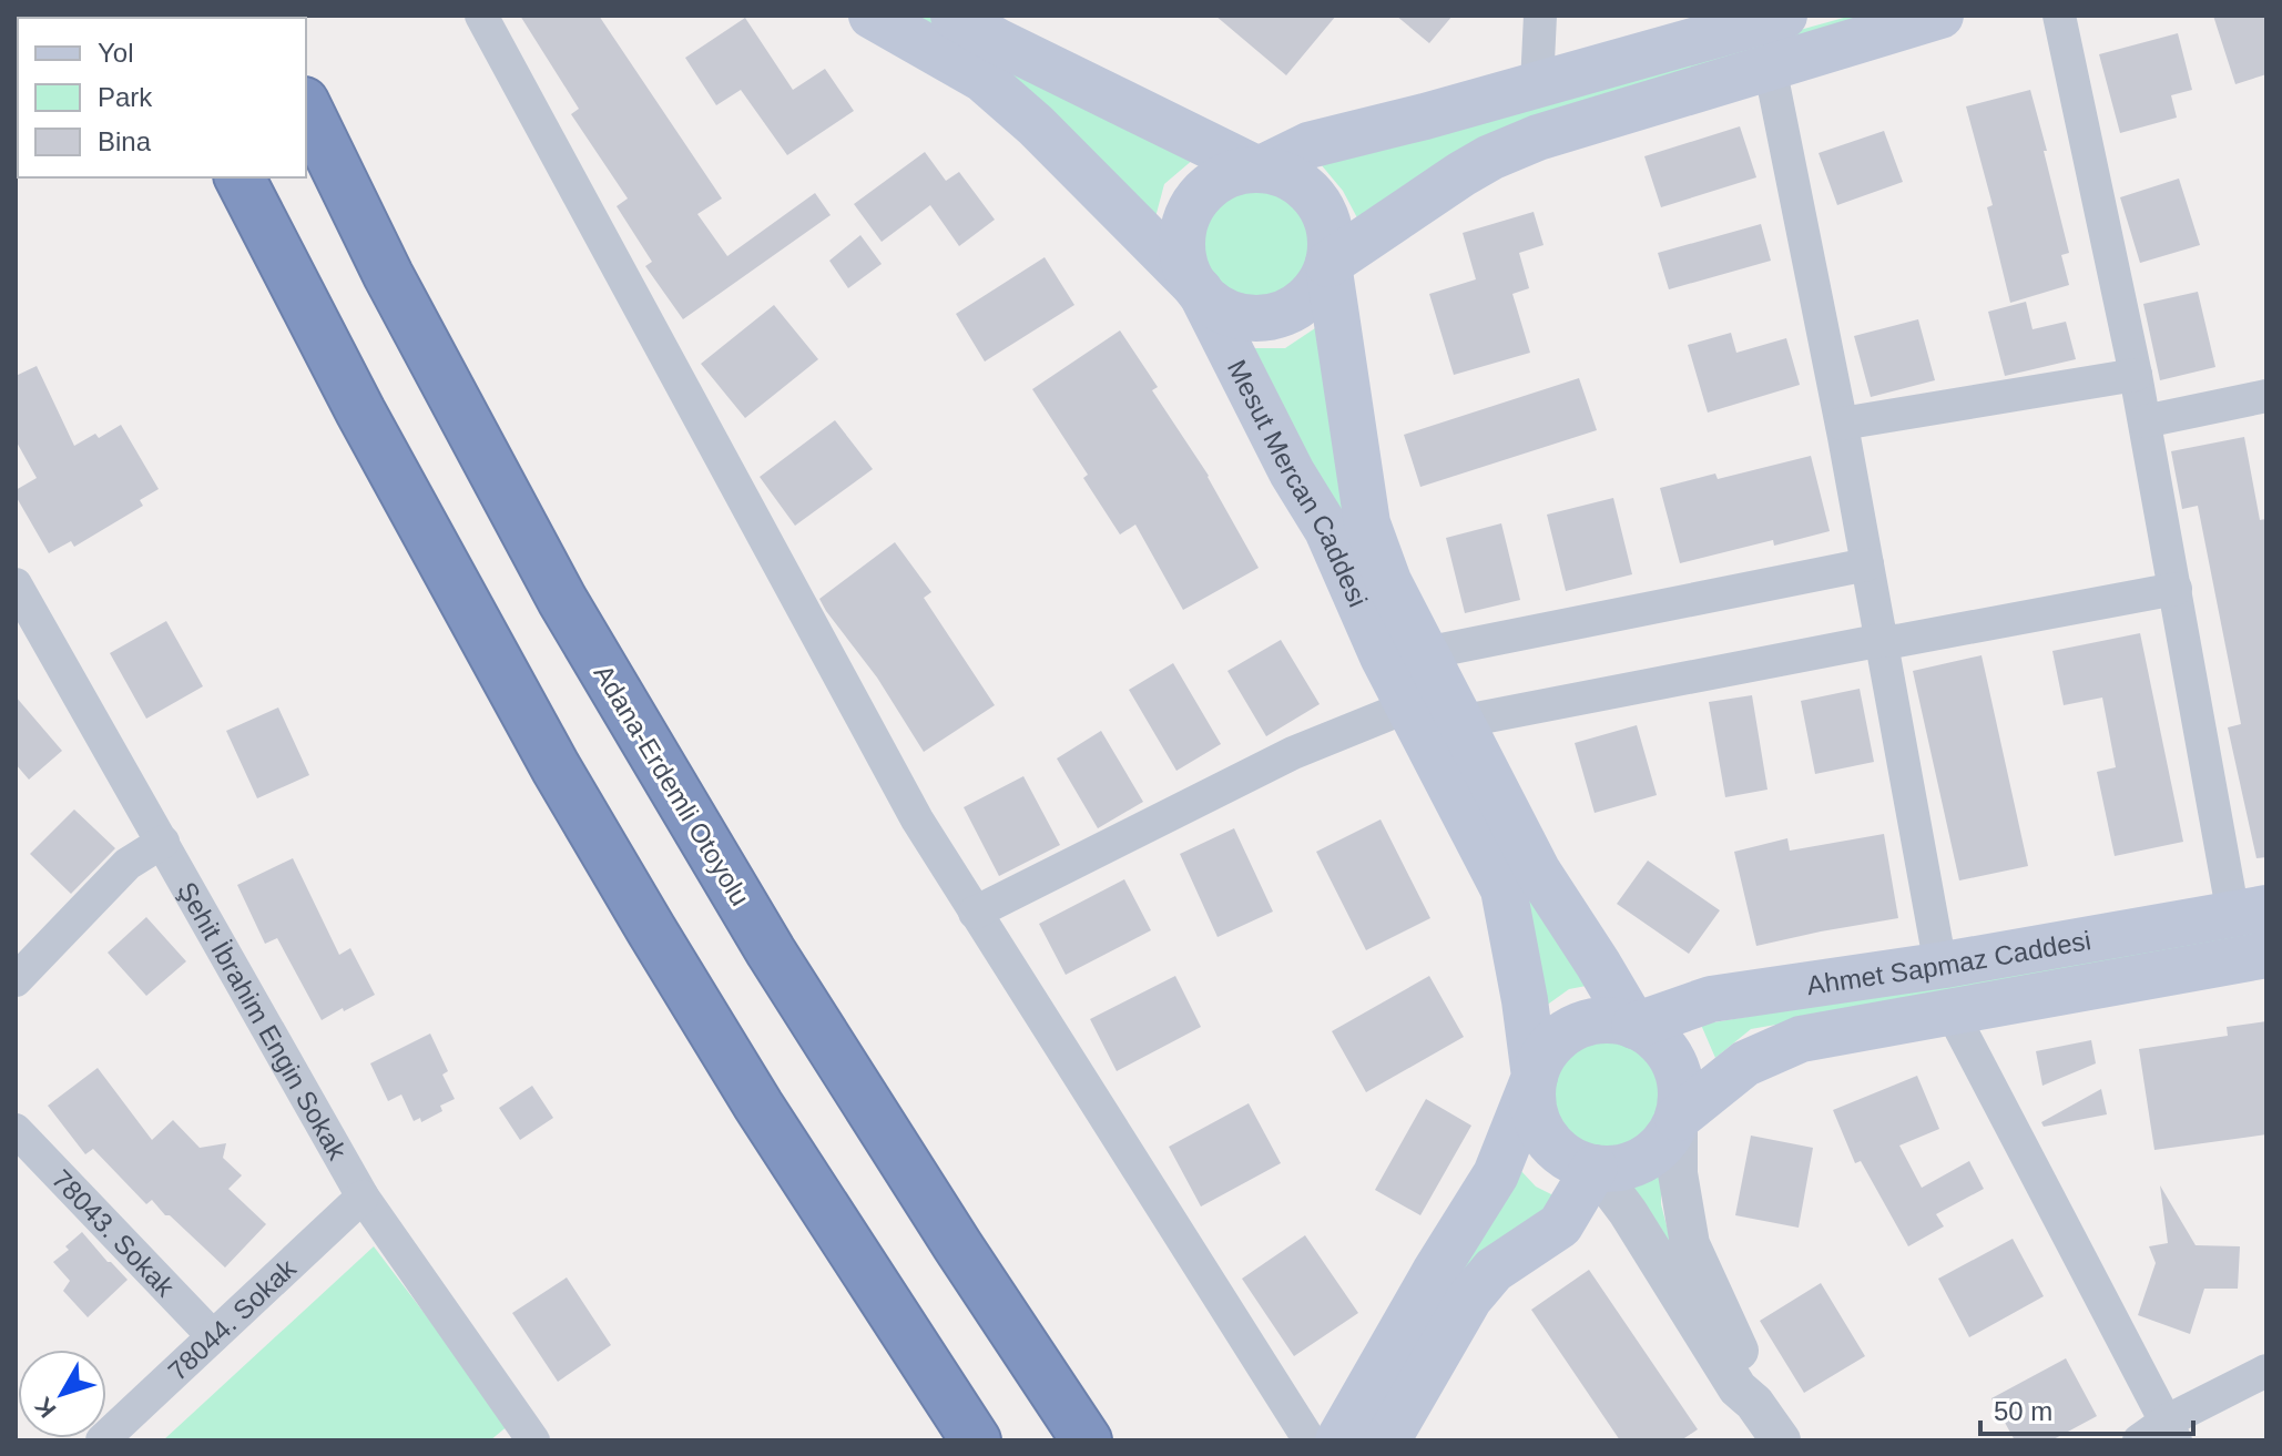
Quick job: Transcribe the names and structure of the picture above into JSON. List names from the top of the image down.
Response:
{
  "streets": {
    "highway": ["Adana-Erdemli Otoyolu"],
    "main road": ["Mesut Mercan Caddesi", "Ahmet Sapmaz Caddesi"],
    "street": ["Şehit İbrahim Engin Sokak", "78043. Sokak", "78044. Sokak"]
  },
  "crossings": [
    ["Mesut Mercan Caddesi", "Ahmet Sapmaz Caddesi"],
    ["Şehit İbrahim Engin Sokak", "78044. Sokak"],
    ["78043. Sokak", "78044. Sokak"]
  ],
  "legend": ["Yol", "Park", "Bina"],
  "scale_bar": "50 m",
  "north": "bottom left"
}
